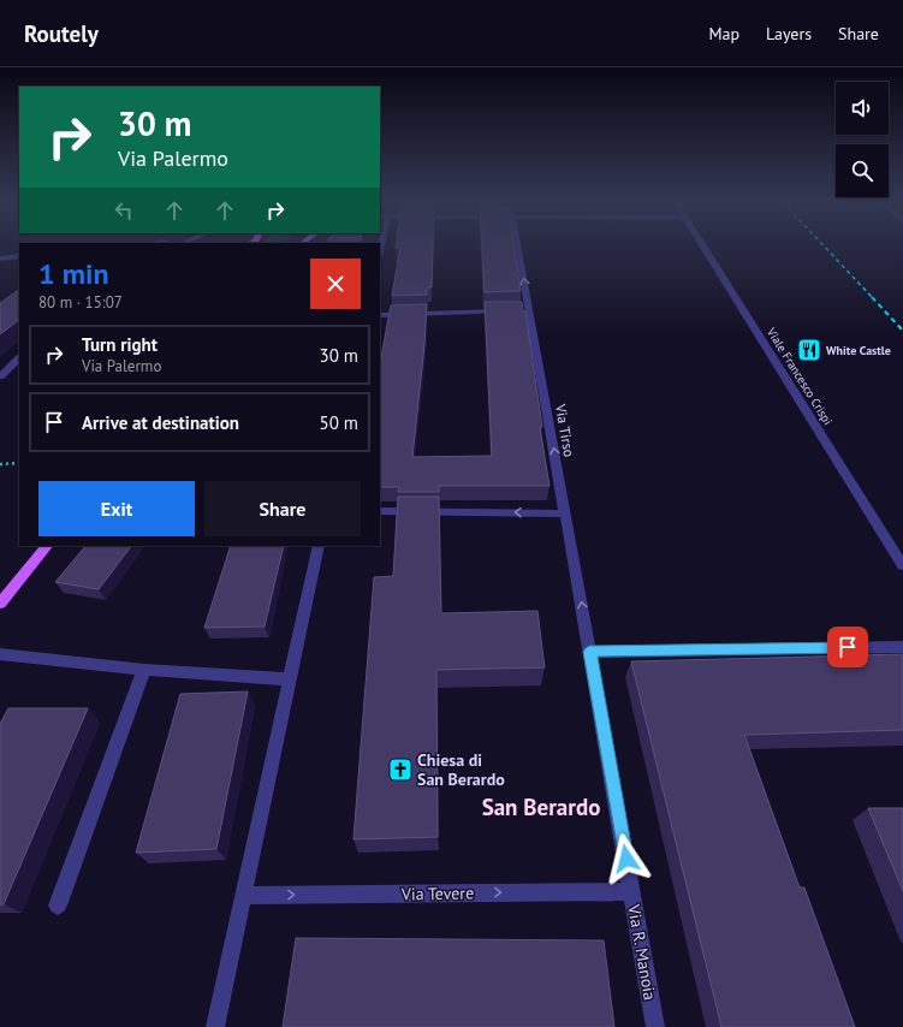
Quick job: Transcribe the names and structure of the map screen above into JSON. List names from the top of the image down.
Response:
{
  "streets": {
    "street": [
      "Viale Francesco Crispi",
      "Via Tirso",
      "Via Tevere",
      "Via R. Manoia"
    ]
  },
  "crossings": [
    ["Via Tirso", "Via R. Manoia"],
    ["Via Tevere", "Via R. Manoia"]
  ],
  "one_way": ["Via Tirso", "Via Tevere"],
  "districts": ["San Berardo"],
  "places": {
    "restaurant": ["White Castle"],
    "church": ["Chiesa di San Berardo"]
  },
  "page": {
    "header": "Routely",
    "nav": ["Map", "Layers", "Share"],
    "turn": ["30 m", "Via Palermo"],
    "heading": ["1 min", "80 m · 15:07"],
    "list": [
      {
        "name": "Turn right",
        "note": "Via Palermo",
        "value": "30 m"
      },
      {
        "name": "Arrive at destination",
        "value": "50 m"
      }
    ],
    "buttons": ["Exit", "Share"]
  }
}
